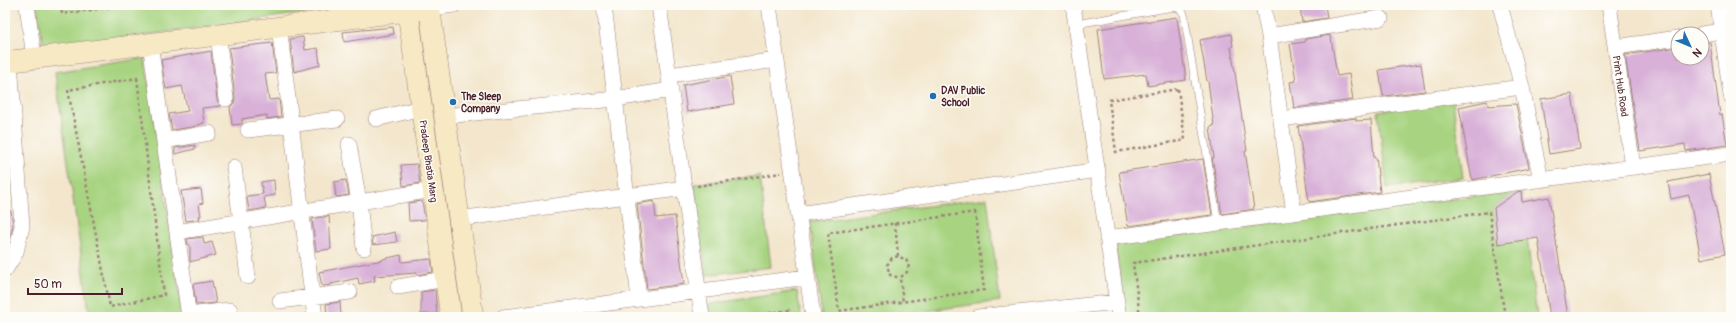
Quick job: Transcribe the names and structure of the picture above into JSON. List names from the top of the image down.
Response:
{
  "streets": {
    "street": ["Print Hub Road", "Pradeep Bhatia Marg"]
  },
  "places": ["DAV Public School", "The Sleep Company"],
  "scale_bar": "50 m",
  "north": "bottom right"
}
